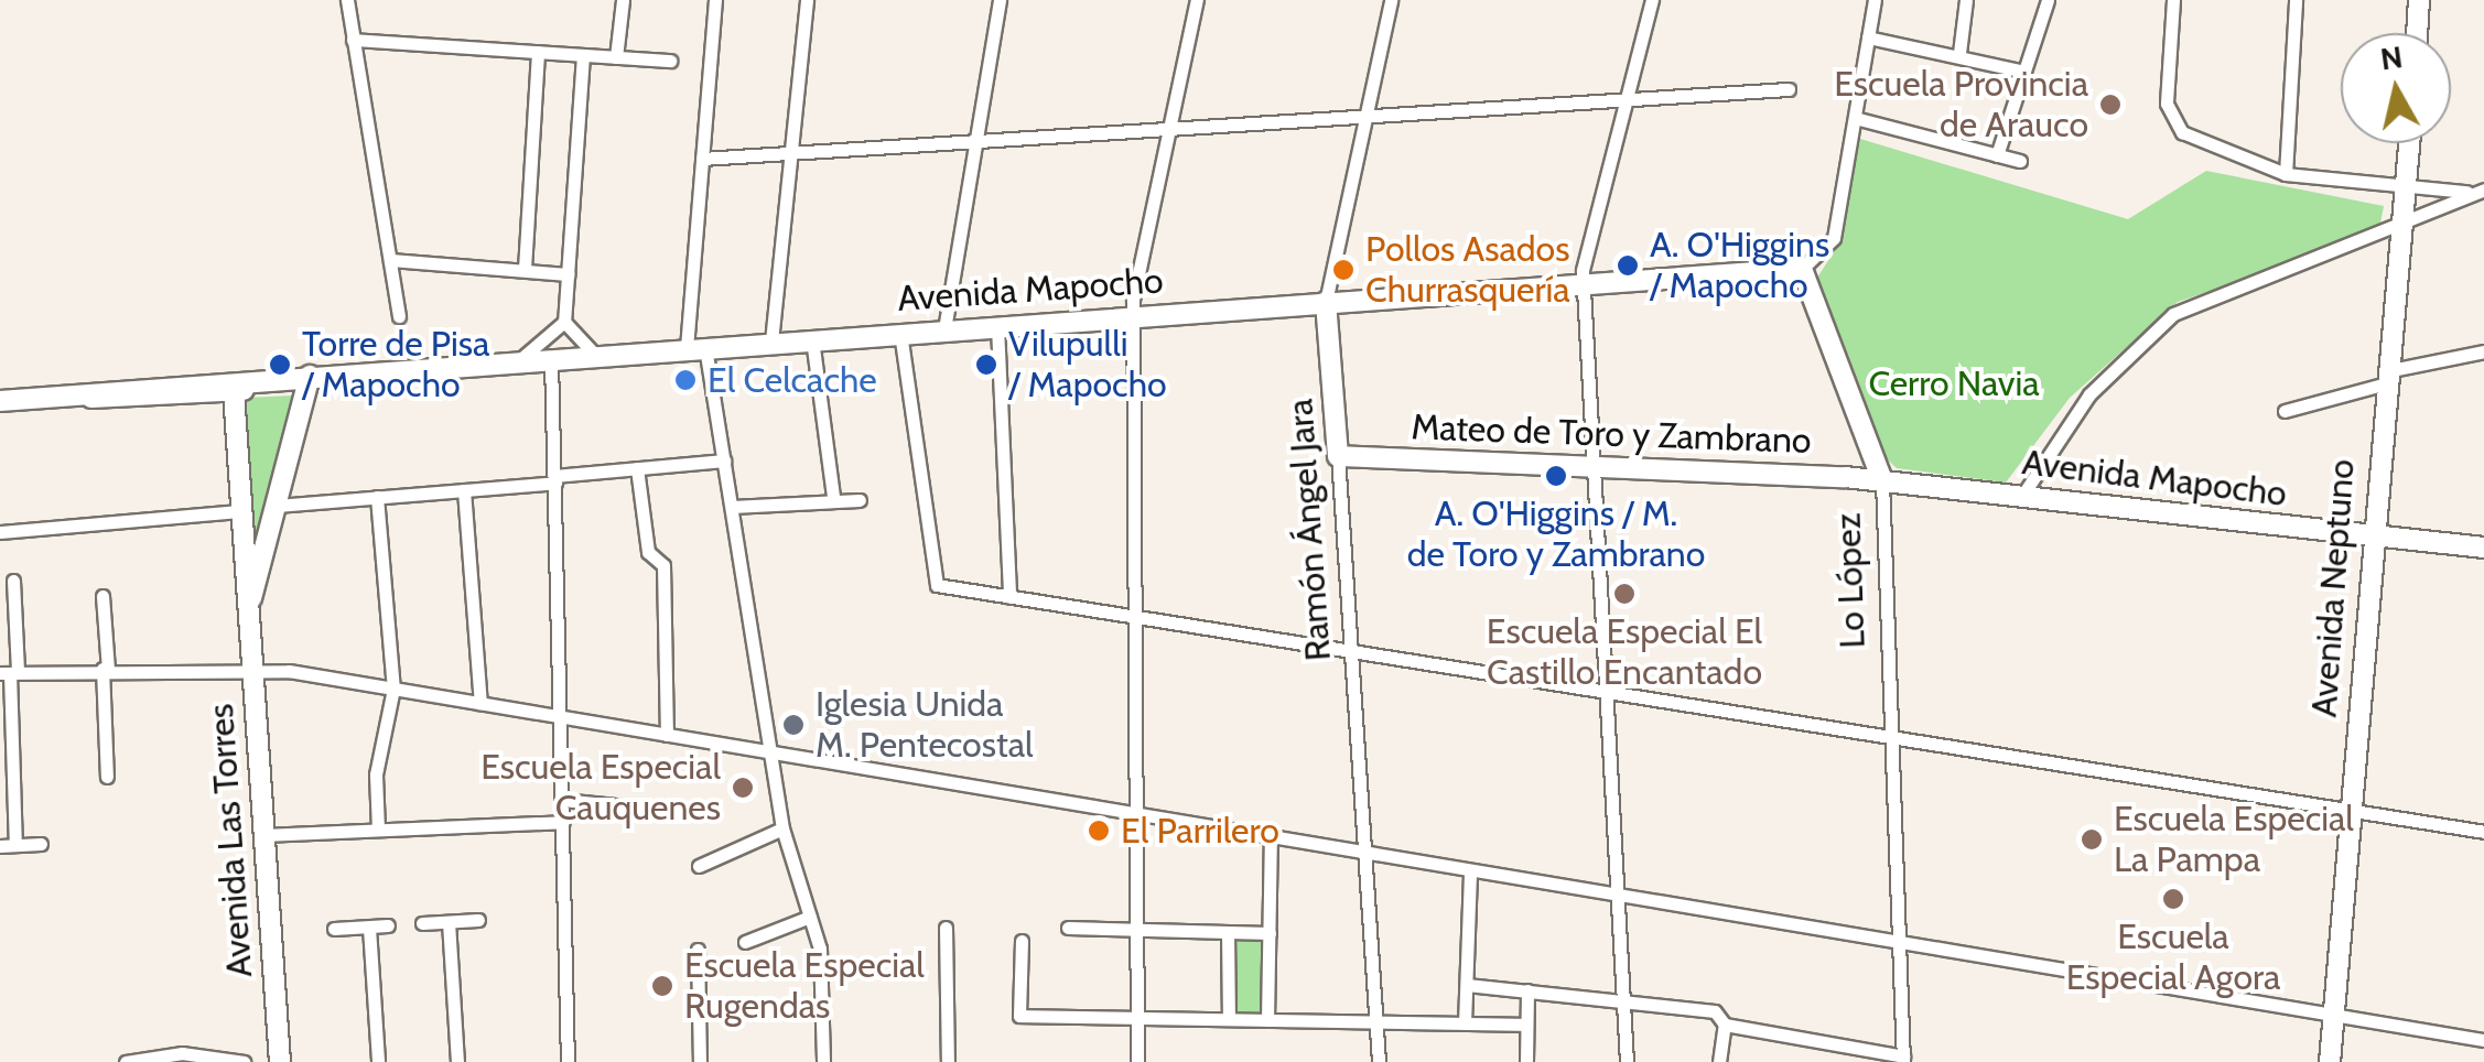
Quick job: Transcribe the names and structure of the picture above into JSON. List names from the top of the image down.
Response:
{
  "streets": {
    "main road": [
      "Avenida Mapocho",
      "Mateo de Toro y Zambrano",
      "Ramón Ángel Jara",
      "Lo López",
      "Avenida Neptuno",
      "Avenida Las Torres"
    ]
  },
  "crossings": [
    ["Avenida Mapocho", "Mateo de Toro y Zambrano"],
    ["Avenida Mapocho", "Ramón Ángel Jara"],
    ["Avenida Mapocho", "Lo López"],
    ["Avenida Mapocho", "Avenida Neptuno"],
    ["Avenida Mapocho", "Avenida Las Torres"],
    ["Mateo de Toro y Zambrano", "Ramón Ángel Jara"],
    ["Mateo de Toro y Zambrano", "Lo López"]
  ],
  "parks": ["Cerro Navia"],
  "places": [
    "Escuela Provincia de Arauco",
    "A. O'Higgins / Mapocho",
    "Pollos Asados Churrasquería",
    "Torre de Pisa / Mapocho",
    "Vilupulli / Mapocho",
    "El Celcache",
    "A. O'Higgins / M. de Toro y Zambrano",
    "Escuela Especial El Castillo Encantado",
    "Iglesia Unida M. Pentecostal",
    "Escuela Especial Cauquenes",
    "El Parrilero",
    "Escuela Especial La Pampa",
    "Escuela Especial Agora",
    "Escuela Especial Rugendas"
  ],
  "north": "top"
}
